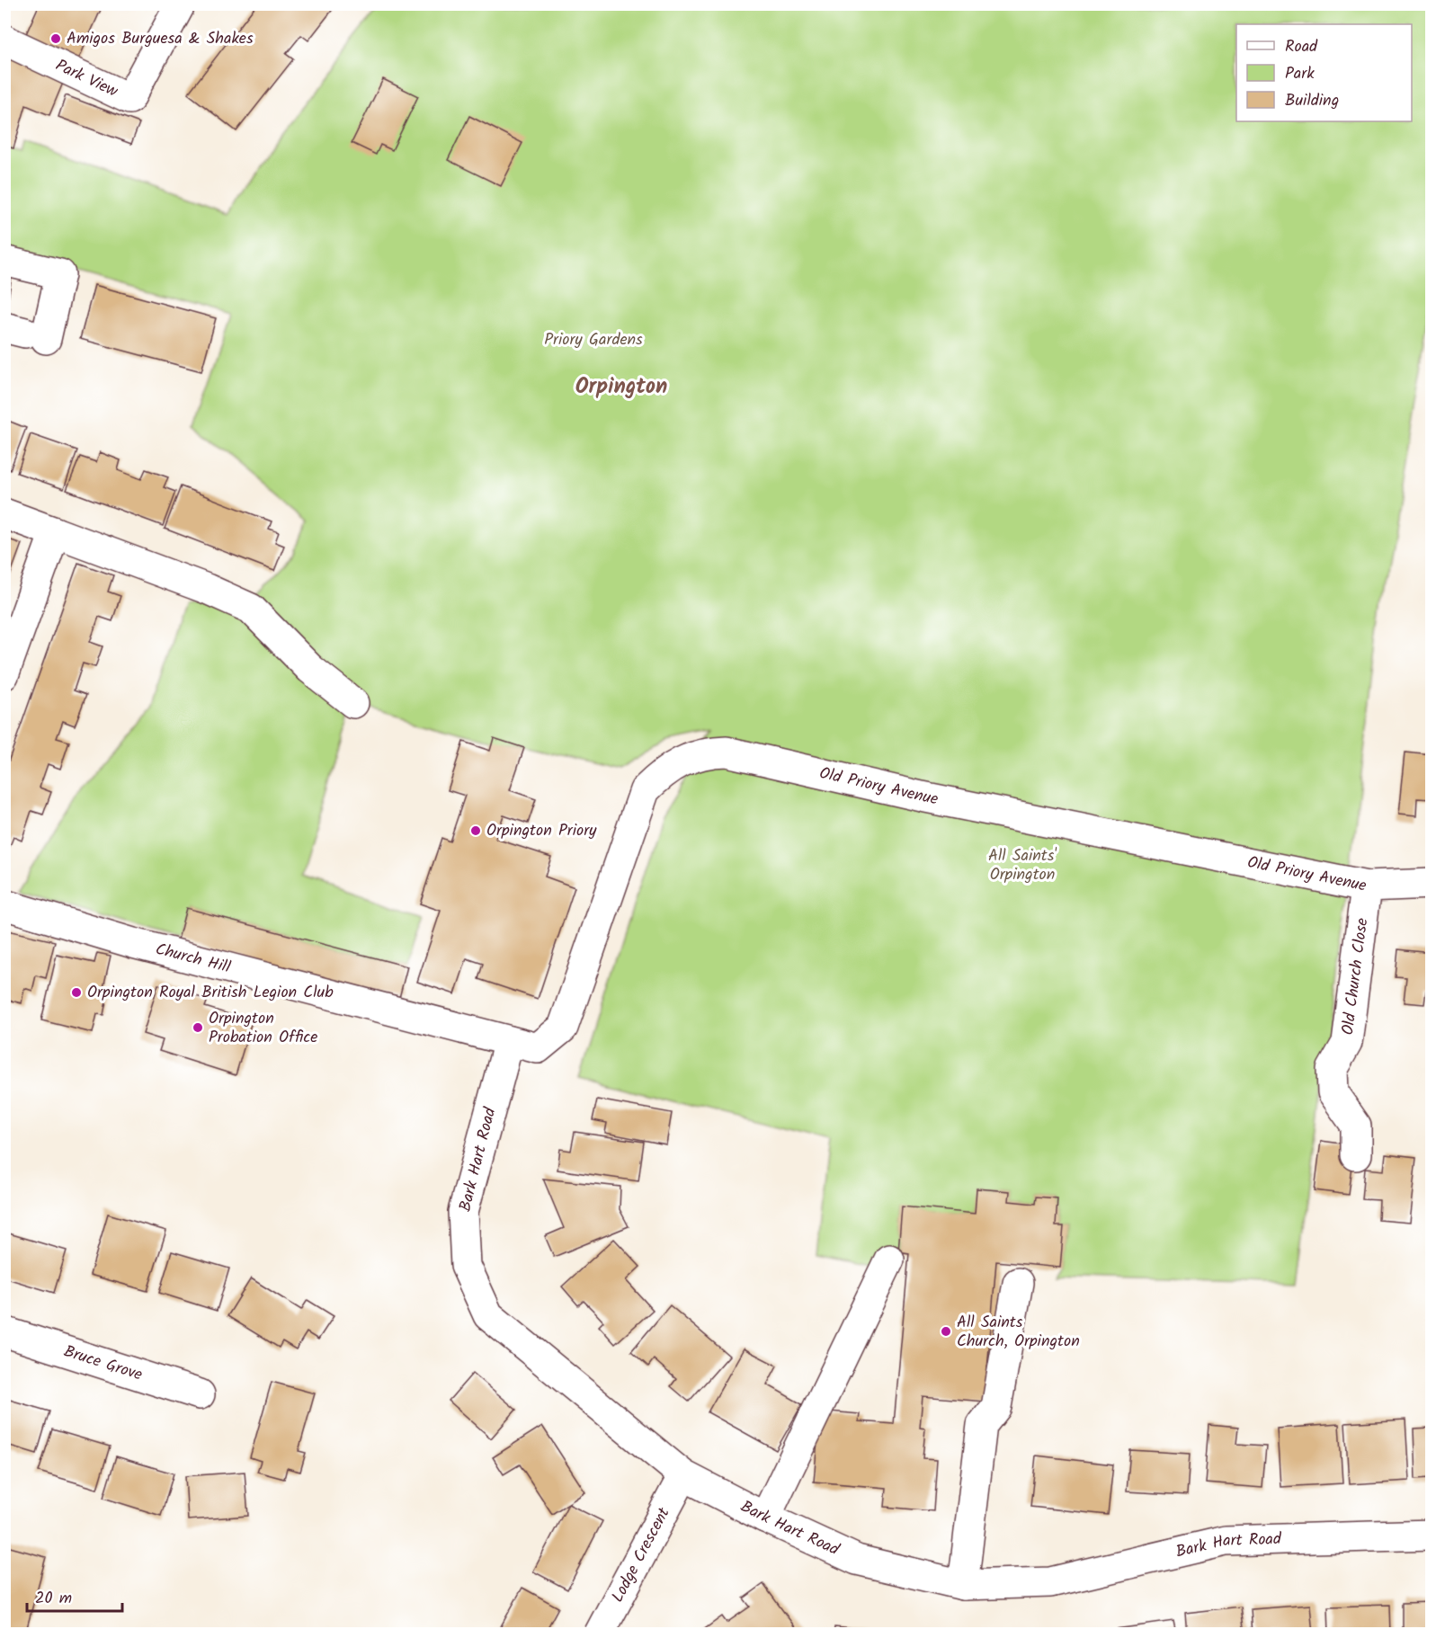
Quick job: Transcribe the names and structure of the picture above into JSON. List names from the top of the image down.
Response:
{
  "streets": {
    "street": [
      "Park View",
      "Old Priory Avenue",
      "Church Hill",
      "Old Church Close",
      "Bark Hart Road",
      "Bruce Grove",
      "Lodge Crescent"
    ]
  },
  "crossings": [
    ["Old Priory Avenue", "Church Hill"],
    ["Old Priory Avenue", "Old Church Close"],
    ["Old Priory Avenue", "Bark Hart Road"],
    ["Church Hill", "Bark Hart Road"],
    ["Bark Hart Road", "Lodge Crescent"]
  ],
  "districts": ["Orpington"],
  "parks": ["Priory Gardens", "All Saints' Orpington"],
  "places": [
    "Amigos Burguesa & Shakes",
    "Orpington Priory",
    "Orpington Royal British Legion Club",
    "Orpington Probation Office",
    "All Saints Church, Orpington"
  ],
  "legend": ["Road", "Park", "Building"],
  "scale_bar": "20 m"
}
